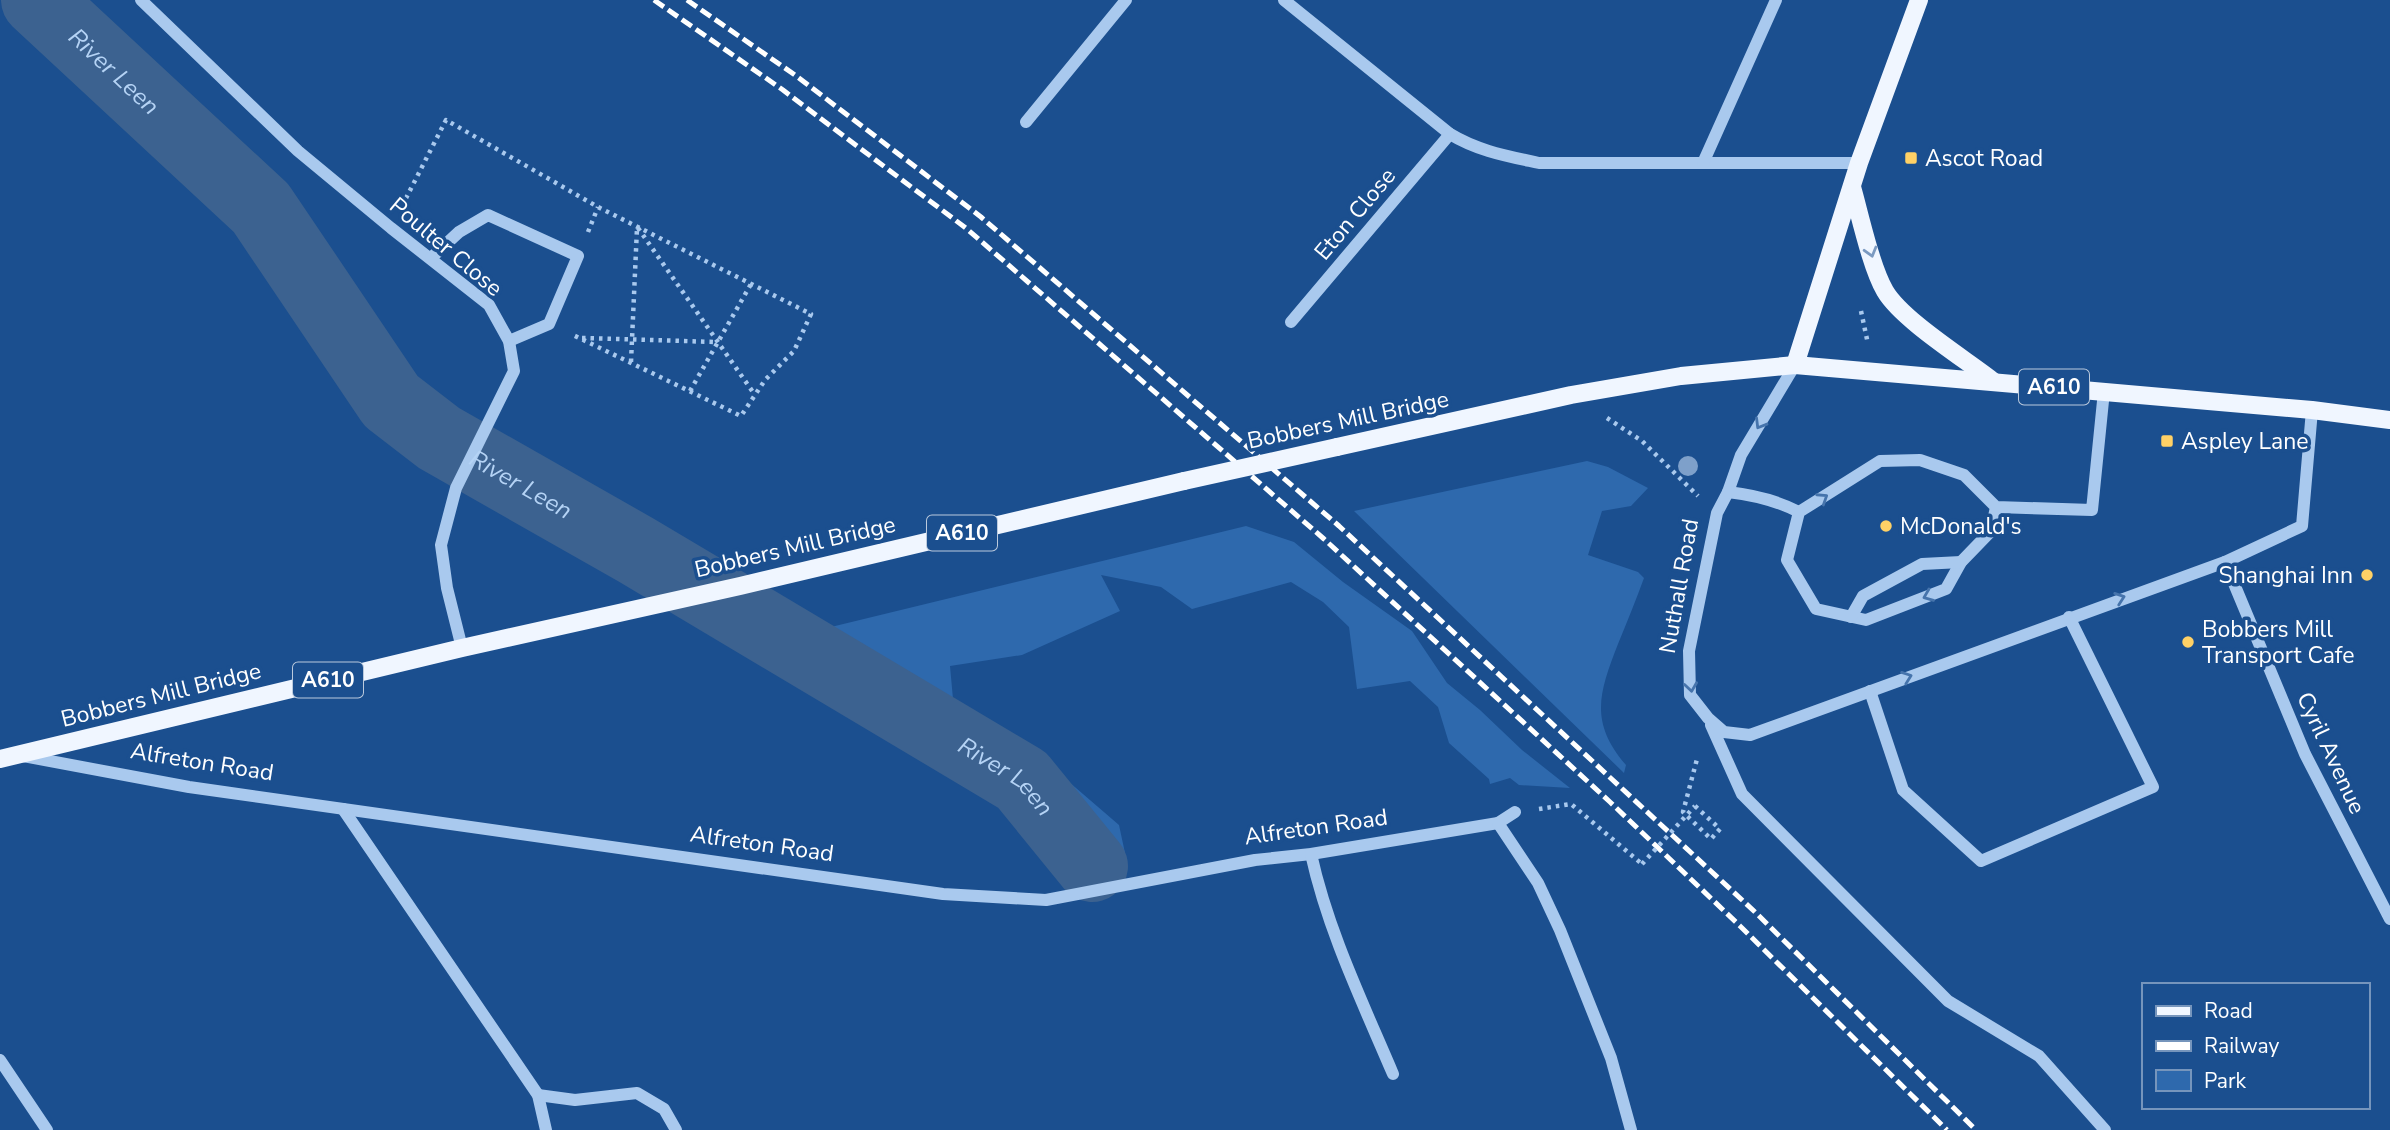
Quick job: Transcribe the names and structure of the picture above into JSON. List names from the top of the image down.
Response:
{
  "streets": {
    "main road": ["A610", "Bobbers Mill Bridge"],
    "street": [
      "Eton Close",
      "Poulter Close",
      "Nuthall Road",
      "Cyril Avenue",
      "Alfreton Road"
    ]
  },
  "crossings": [
    ["Poulter Close", "Bobbers Mill Bridge"],
    ["A610", "Bobbers Mill Bridge"],
    ["A610", "Nuthall Road"],
    ["Bobbers Mill Bridge", "Nuthall Road"],
    ["Bobbers Mill Bridge", "Alfreton Road"],
    ["Nuthall Road", "Cyril Avenue"]
  ],
  "water": ["River Leen"],
  "places": {
    "transit": ["Ascot Road", "Aspley Lane"],
    "other": ["McDonald's", "Shanghai Inn", "Bobbers Mill Transport Cafe"]
  },
  "legend": ["Road", "Railway", "Park"]
}
